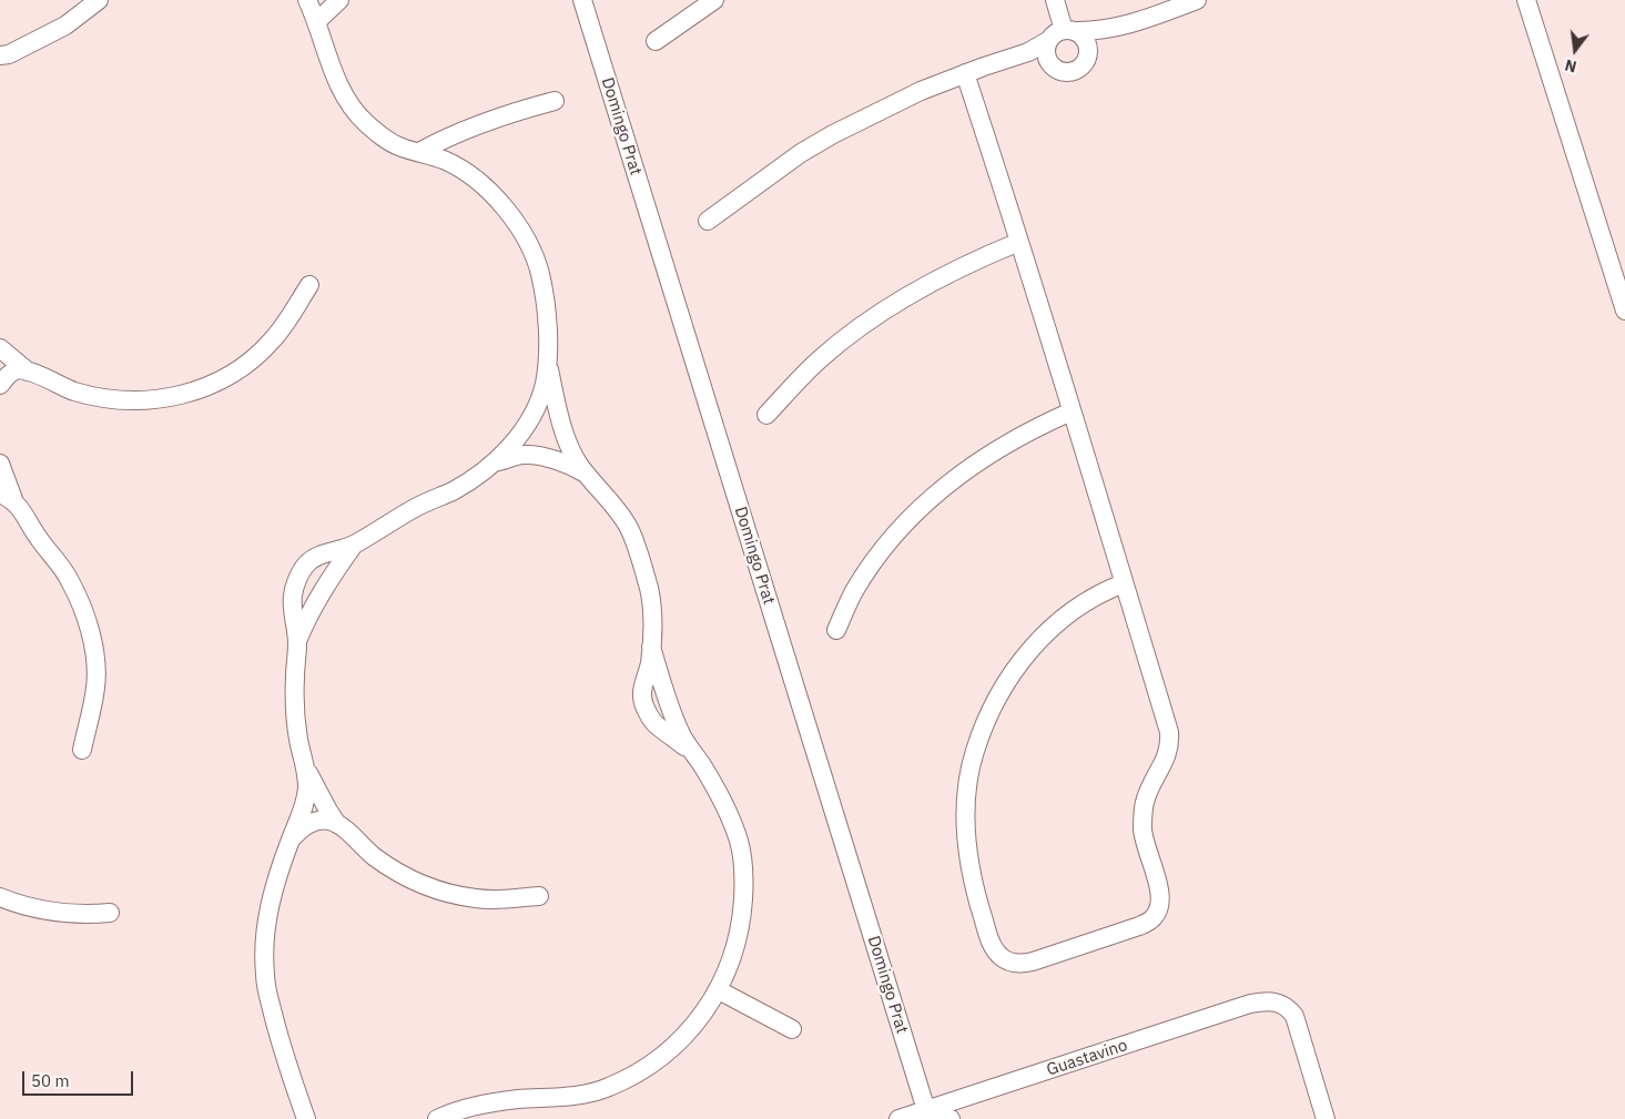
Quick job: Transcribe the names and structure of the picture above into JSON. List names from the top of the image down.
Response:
{
  "streets": {
    "street": ["Domingo Prat", "Guastavino"]
  },
  "crossings": [
    ["Domingo Prat", "Guastavino"]
  ],
  "scale_bar": "50 m",
  "north": "bottom"
}
